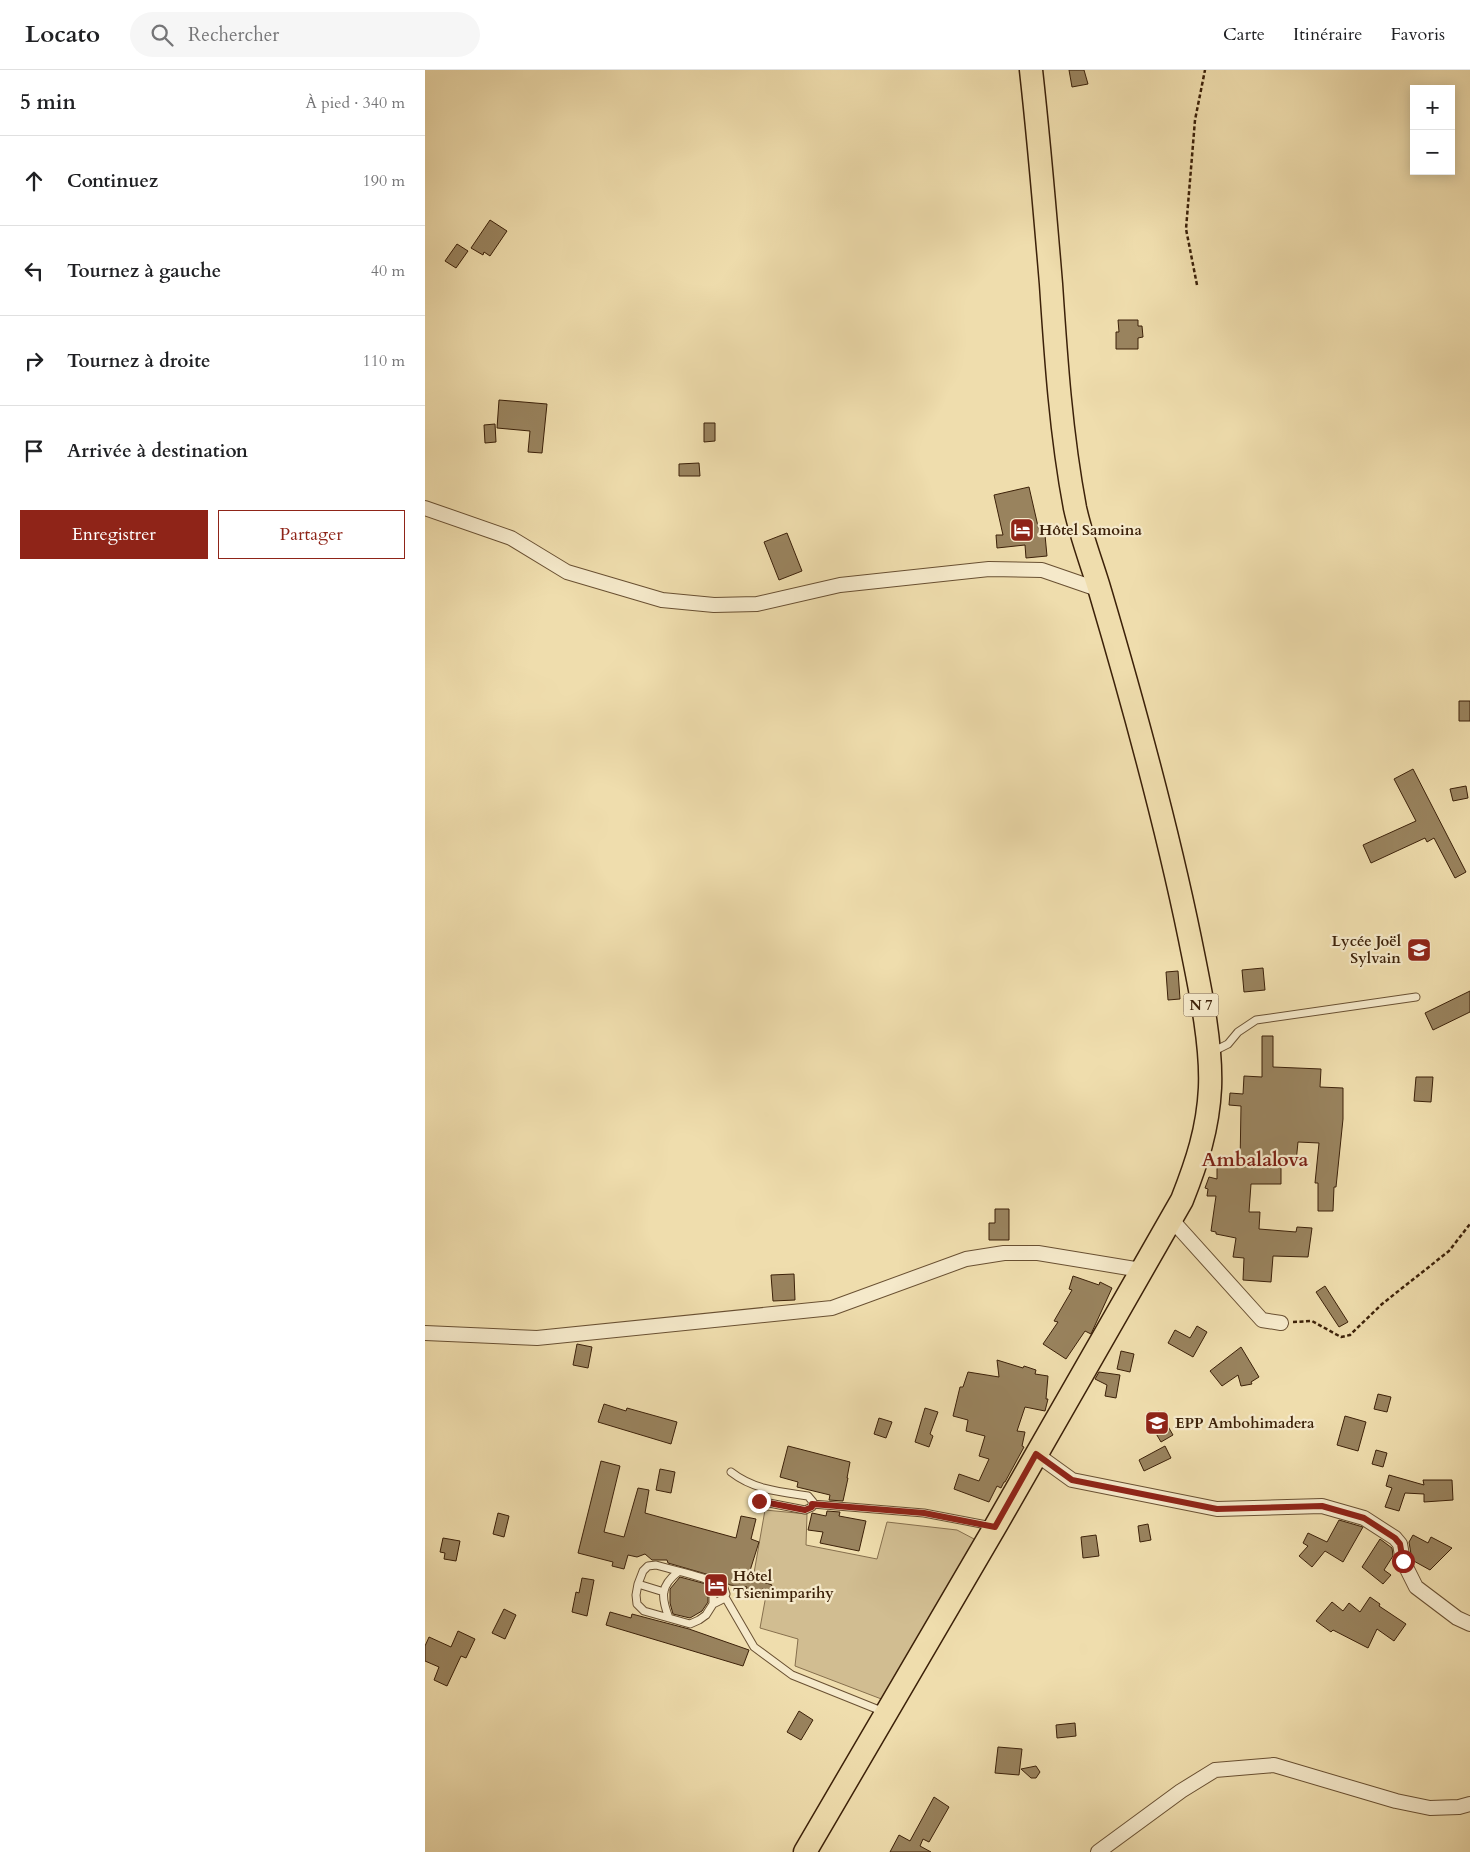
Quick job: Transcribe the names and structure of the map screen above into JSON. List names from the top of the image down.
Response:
{
  "streets": {
    "main road": ["N 7"]
  },
  "districts": ["Ambalalova"],
  "places": {
    "hotel": ["Hôtel Samoina", "Hôtel Tsienimparihy"],
    "school or university": ["Lycée Joël Sylvain", "EPP Ambohimadera"]
  },
  "page": {
    "header": "Locato",
    "search": "Rechercher",
    "nav": ["Carte", "Itinéraire", "Favoris"],
    "heading": ["5 min", "À pied · 340 m"],
    "map_buttons": ["+", "−"],
    "list": [
      ["Continuez", "190 m"],
      ["Tournez à gauche", "40 m"],
      ["Tournez à droite", "110 m"],
      "Arrivée à destination"
    ],
    "buttons": ["Enregistrer", "Partager"]
  }
}
